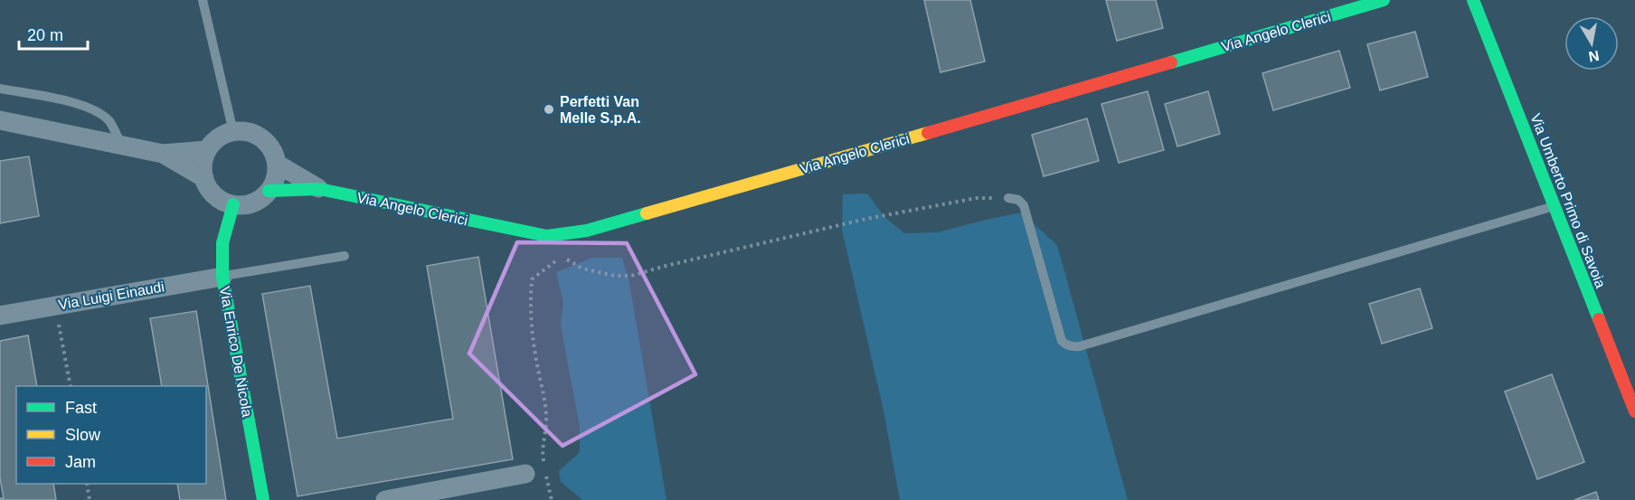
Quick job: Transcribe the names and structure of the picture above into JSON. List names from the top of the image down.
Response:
{
  "streets": {
    "street": [
      "Via Angelo Clerici",
      "Via Umberto Primo di Savoia",
      "Via Luigi Einaudi",
      "Via Enrico De Nicola"
    ]
  },
  "crossings": [
    ["Via Angelo Clerici", "Via Enrico De Nicola"],
    ["Via Luigi Einaudi", "Via Enrico De Nicola"]
  ],
  "places": ["Perfetti Van Melle S.p.A."],
  "legend": ["Fast", "Slow", "Jam"],
  "scale_bar": "20 m",
  "north": "bottom"
}
